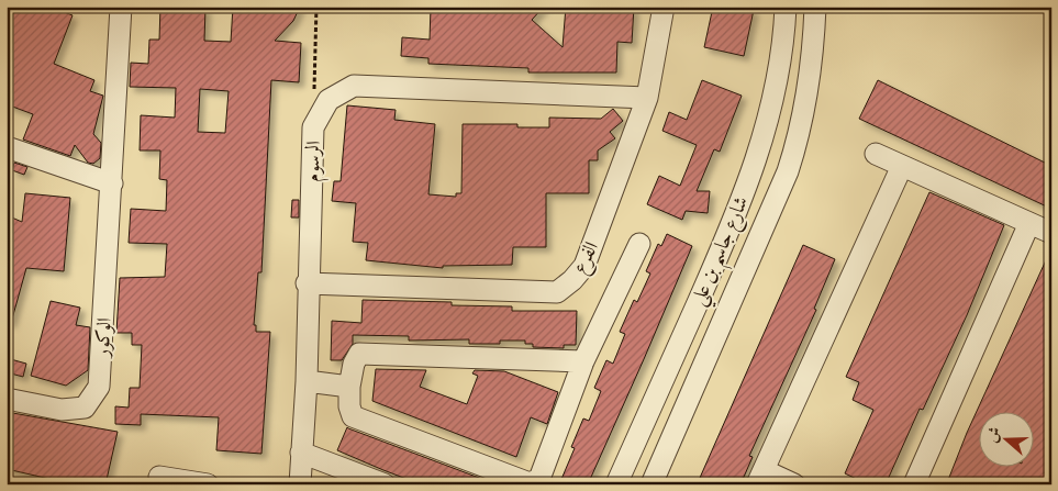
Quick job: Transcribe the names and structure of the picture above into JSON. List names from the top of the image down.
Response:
{
  "streets": {
    "street": [
      "الرسوم",
      "شارع جاسم بن علي",
      "الفرع",
      "الوكور"
    ]
  },
  "crossings": [
    ["الرسوم", "الفرع"]
  ],
  "north": "left"
}
